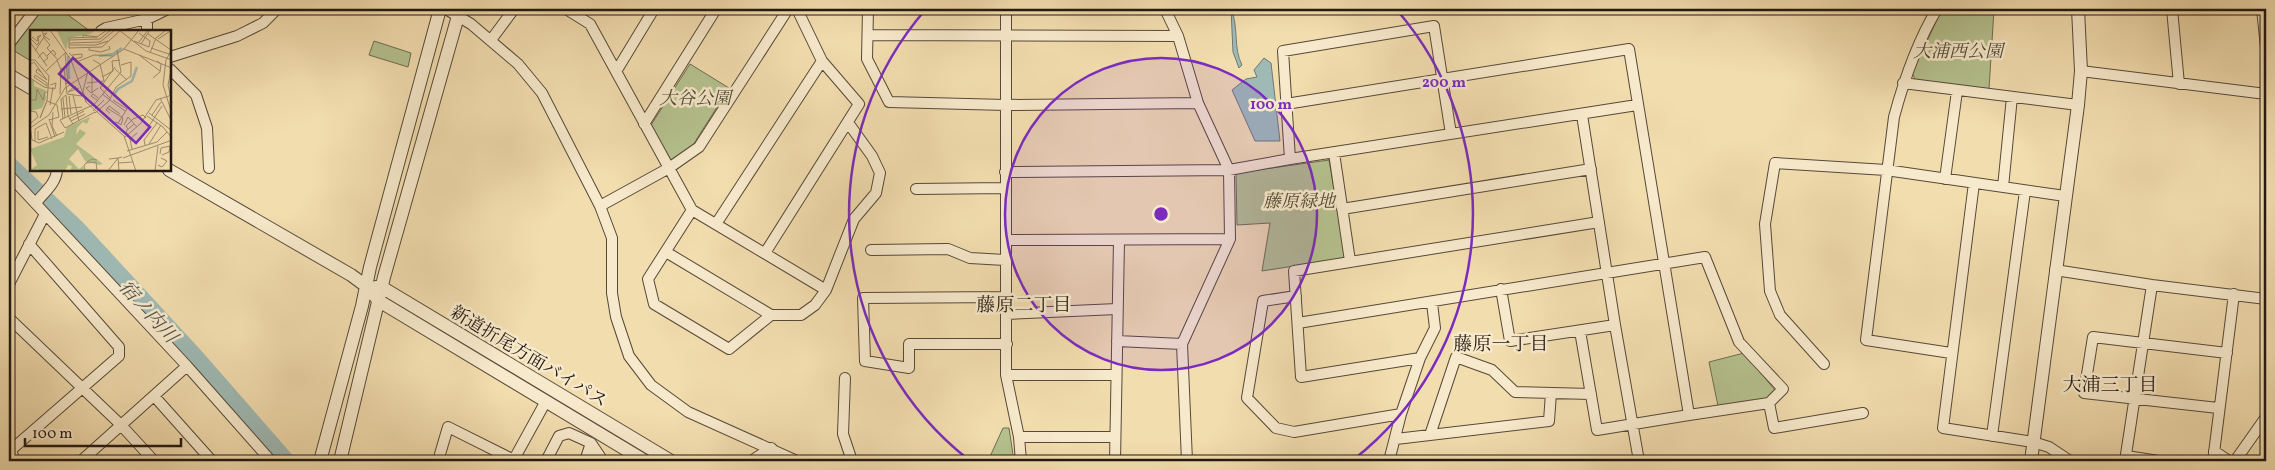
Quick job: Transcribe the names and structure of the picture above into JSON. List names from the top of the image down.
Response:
{
  "streets": {
    "street": ["新道折尾方面バイパス"]
  },
  "districts": ["藤原二丁目", "藤原一丁目", "大浦三丁目"],
  "water": ["宿ノ内川"],
  "parks": ["大浦西公園", "大谷公園", "藤原緑地"],
  "scale_bar": "100 m",
  "rings": ["200 m", "100 m"]
}
